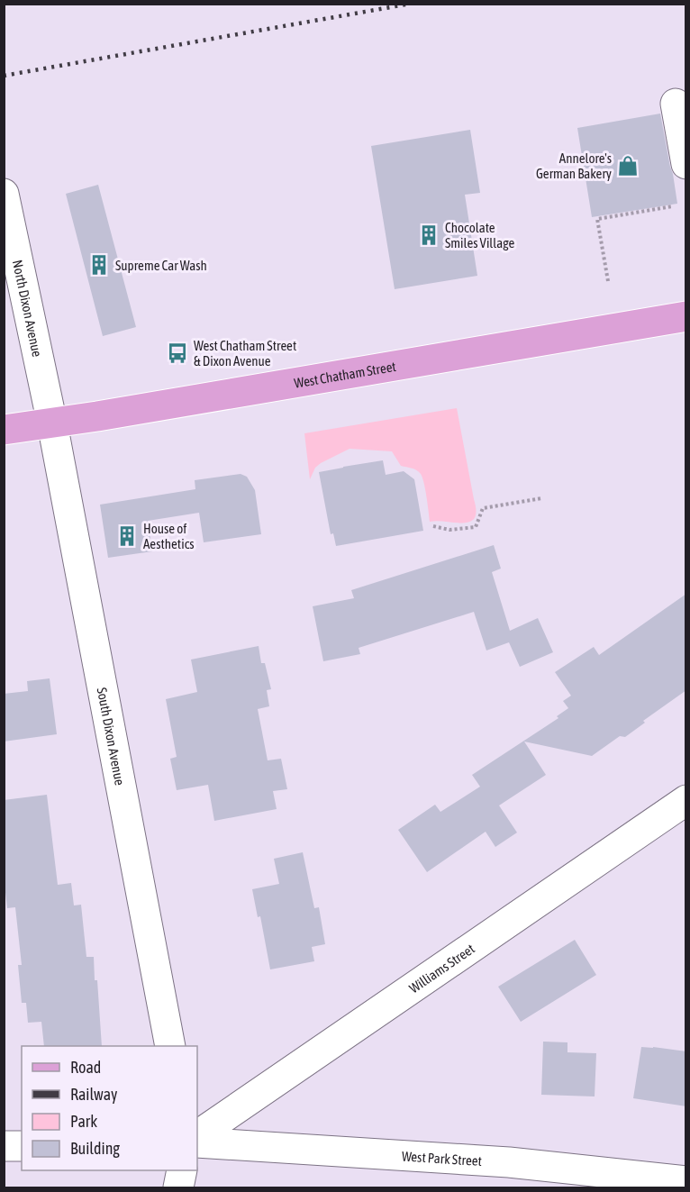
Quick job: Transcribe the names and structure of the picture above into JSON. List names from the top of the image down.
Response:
{
  "streets": {
    "main road": ["West Chatham Street"],
    "street": [
      "North Dixon Avenue",
      "South Dixon Avenue",
      "Williams Street",
      "West Park Street"
    ]
  },
  "crossings": [
    ["North Dixon Avenue", "West Chatham Street"],
    ["North Dixon Avenue", "South Dixon Avenue"],
    ["West Chatham Street", "South Dixon Avenue"]
  ],
  "places": {
    "shop": ["Annelore's German Bakery"],
    "building": ["Chocolate Smiles Village", "Supreme Car Wash", "House of Aesthetics"],
    "bus stop": ["West Chatham Street & Dixon Avenue"]
  },
  "legend": [
    "Road",
    "Railway",
    "Park",
    "Building"
  ]
}
